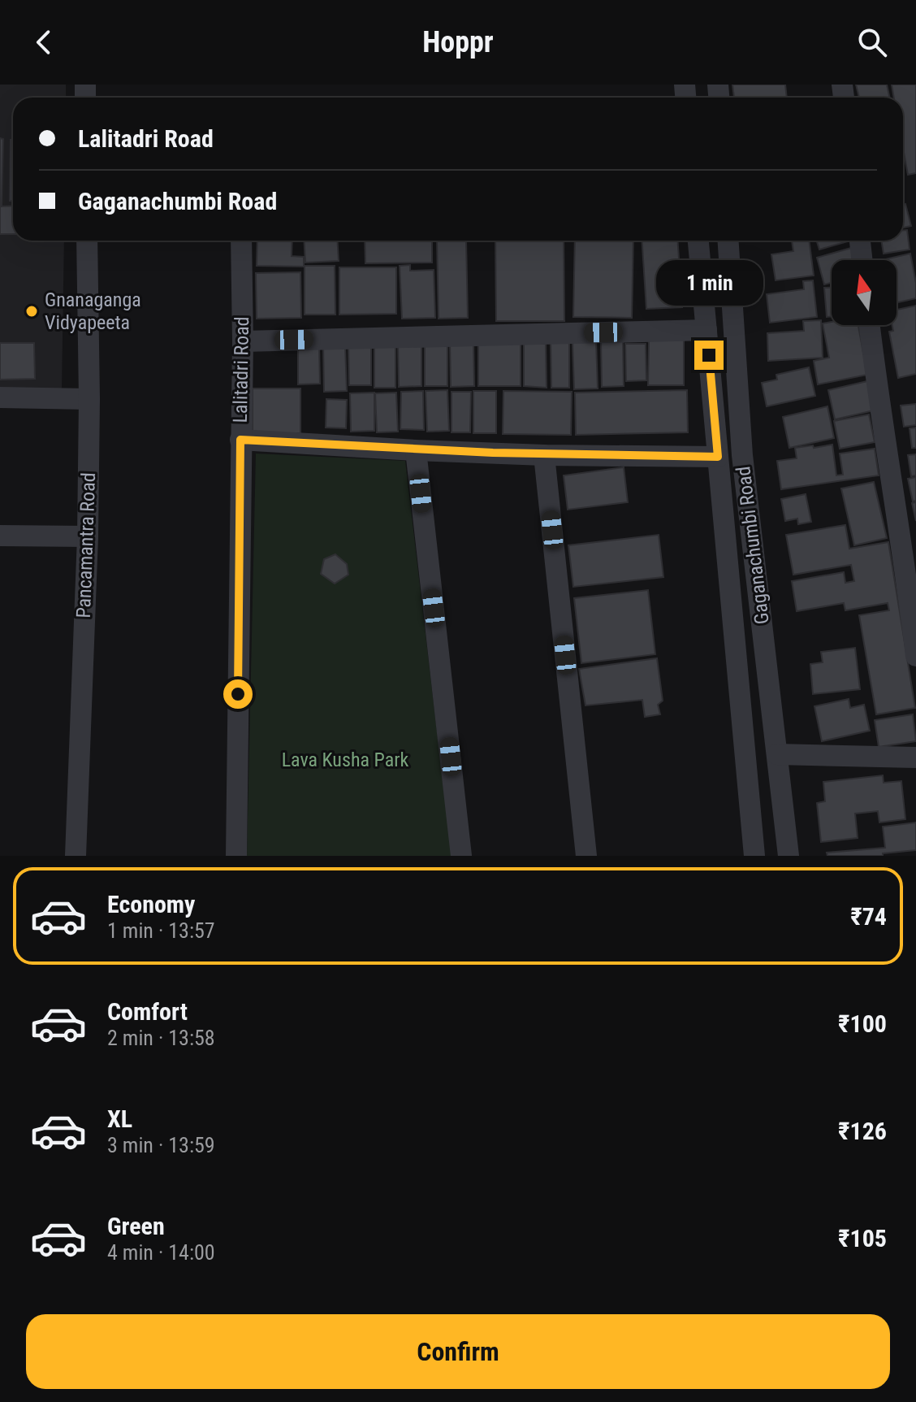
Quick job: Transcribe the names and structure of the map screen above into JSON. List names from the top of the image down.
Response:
{
  "streets": {
    "street": ["Lalitadri Road", "Pancamantra Road", "Gaganachumbi Road"]
  },
  "parks": ["Lava Kusha Park"],
  "places": ["Gnanaganga Vidyapeeta"],
  "north": "top",
  "page": {
    "header": "Hoppr",
    "banner": ["Lalitadri Road", "Gaganachumbi Road"],
    "bubble": "1 min",
    "list": [
      {
        "name": "Economy",
        "note": "1 min · 13:57",
        "value": "₹74"
      },
      {
        "name": "Comfort",
        "note": "2 min · 13:58",
        "value": "₹100"
      },
      {
        "name": "XL",
        "note": "3 min · 13:59",
        "value": "₹126"
      },
      {
        "name": "Green",
        "note": "4 min · 14:00",
        "value": "₹105"
      }
    ],
    "buttons": "Confirm"
  }
}
